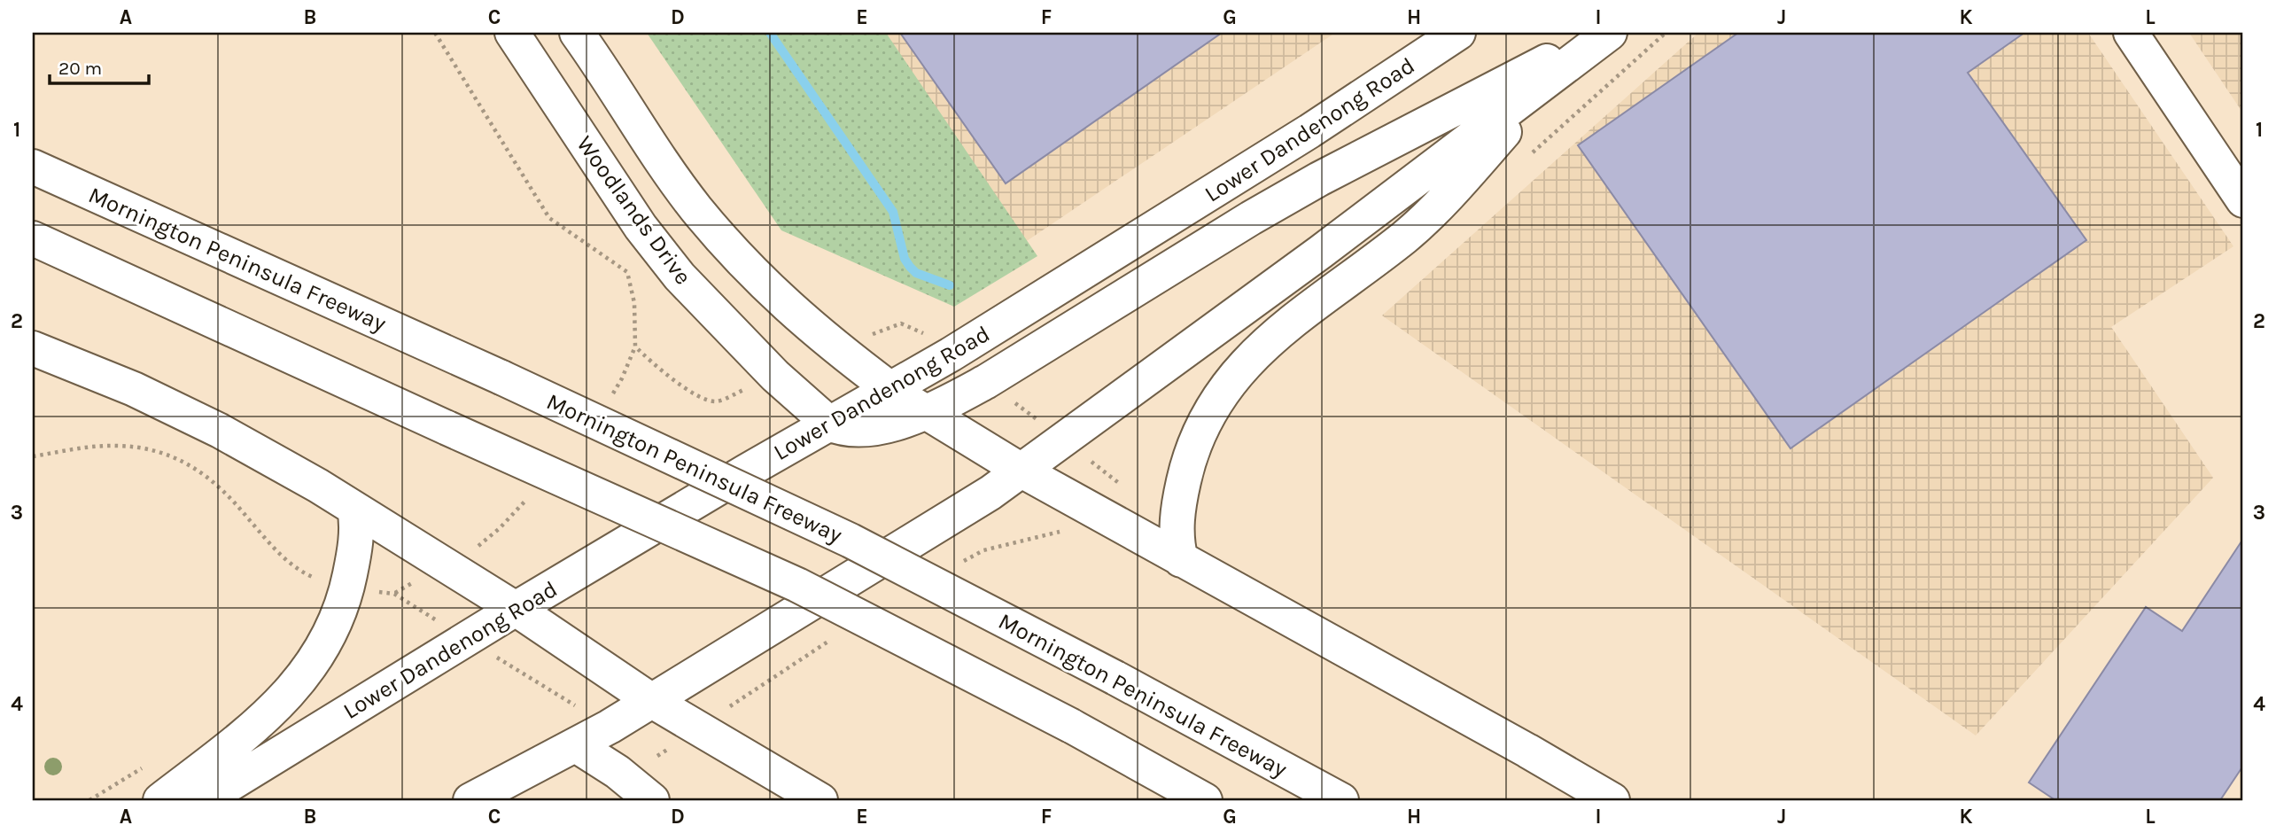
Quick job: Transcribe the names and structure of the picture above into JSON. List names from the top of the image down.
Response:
{
  "streets": {
    "main road": ["Lower Dandenong Road", "Woodlands Drive", "Mornington Peninsula Freeway"]
  },
  "crossings": [
    ["Lower Dandenong Road", "Woodlands Drive"]
  ],
  "scale_bar": "20 m",
  "grid": {
    "columns": [
      "A",
      "B",
      "C",
      "D",
      "E",
      "F",
      "G",
      "H",
      "I",
      "J",
      "K",
      "L"
    ],
    "rows": [
      "1",
      "2",
      "3",
      "4"
    ]
  }
}
